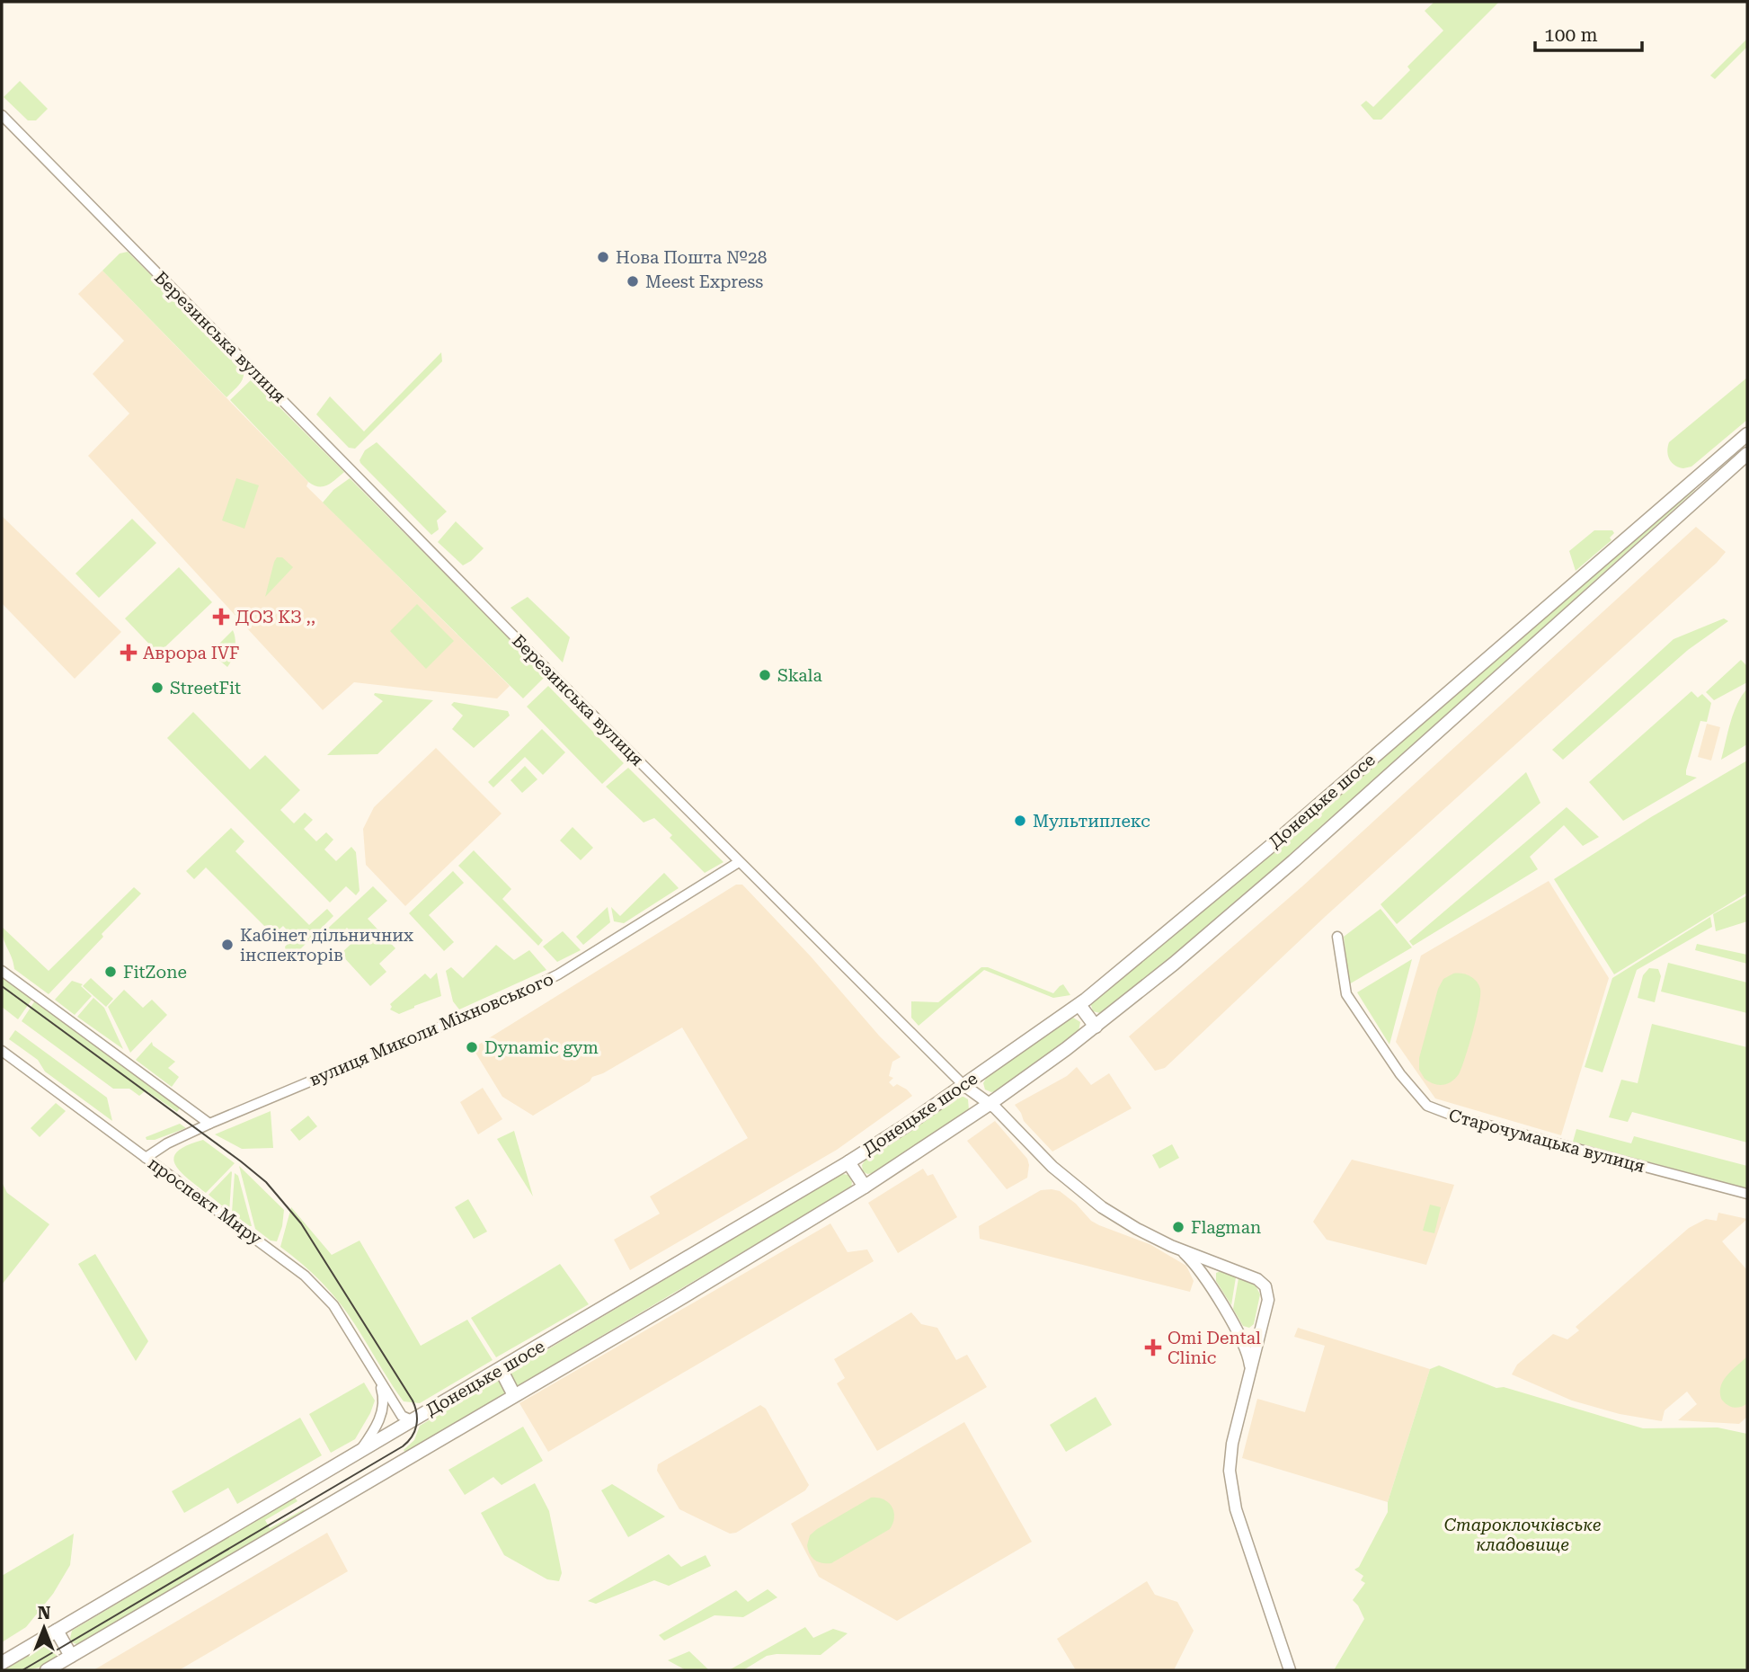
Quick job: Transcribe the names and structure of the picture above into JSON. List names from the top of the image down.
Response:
{
  "streets": {
    "highway": ["Донецьке шосе"],
    "main road": ["Березинська вулиця"],
    "street": ["вулиця Миколи Міхновського", "Старочумацька вулиця", "проспект Миру"]
  },
  "crossings": [
    ["Березинська вулиця", "Донецьке шосе"],
    ["Березинська вулиця", "вулиця Миколи Міхновського"],
    ["Донецьке шосе", "проспект Миру"],
    ["вулиця Миколи Міхновського", "проспект Миру"]
  ],
  "parks": ["Староклочківське кладовище"],
  "places": {
    "other": [
      "Нова Пошта №28",
      "Meest Express",
      "Skala",
      "StreetFit",
      "Мультиплекс",
      "Кабінет дільничних інспекторів",
      "FitZone",
      "Dynamic gym",
      "Flagman"
    ],
    "health": ["ДОЗ КЗ ,,", "Аврора IVF", "Omi Dental Clinic"]
  },
  "scale_bar": "100 m",
  "north": "top"
}
